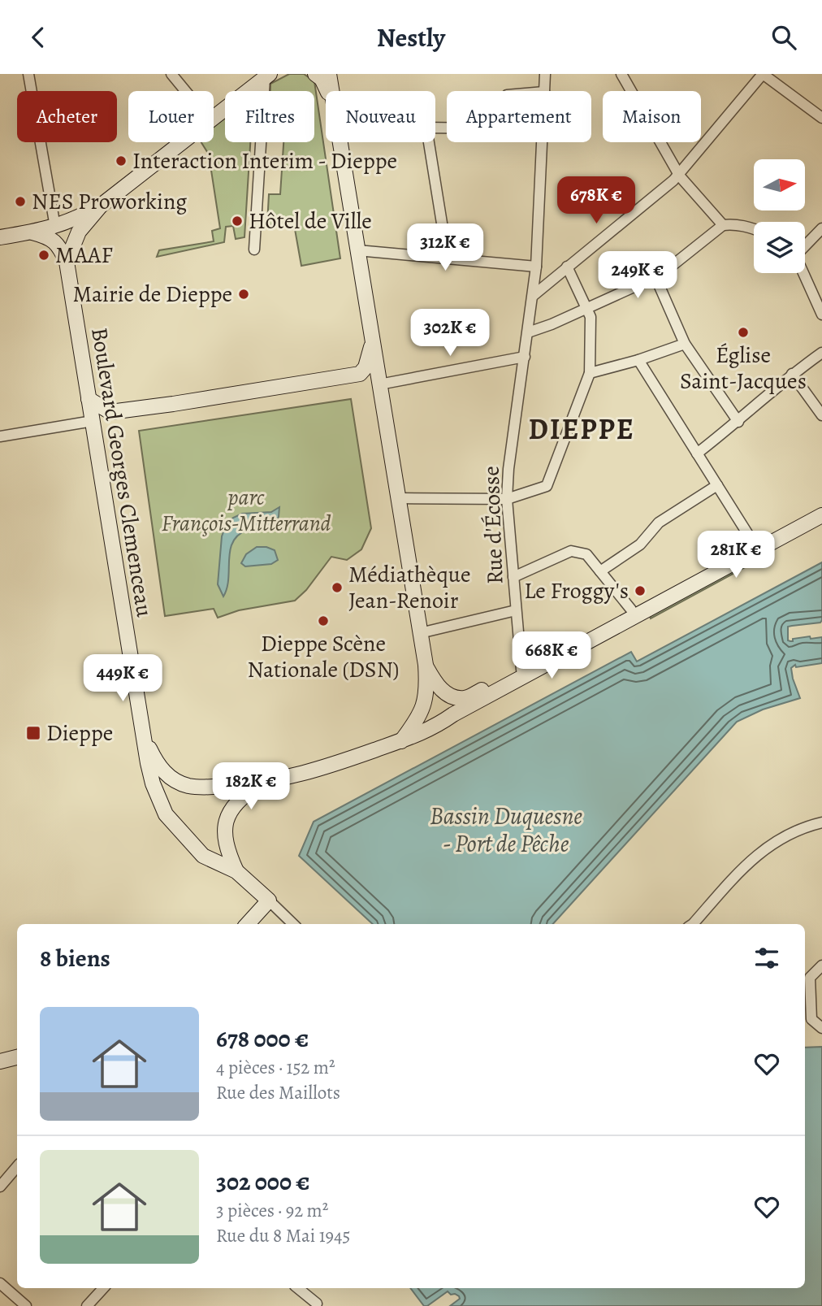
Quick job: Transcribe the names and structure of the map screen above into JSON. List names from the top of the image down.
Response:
{
  "streets": {
    "main road": ["Boulevard Georges Clemenceau"],
    "street": ["Rue d'Écosse"]
  },
  "districts": ["DIEPPE"],
  "water": ["Bassin Duquesne - Port de Pêche"],
  "parks": ["parc François-Mitterrand"],
  "places": {
    "other": [
      "Interaction Interim - Dieppe",
      "NES Proworking",
      "Hôtel de Ville",
      "MAAF",
      "Mairie de Dieppe",
      "Église Saint-Jacques",
      "Médiathèque Jean-Renoir",
      "Le Froggy's",
      "Dieppe Scène Nationale (DSN)"
    ],
    "transit": ["Dieppe"]
  },
  "north": "right",
  "page": {
    "header": "Nestly",
    "chip": [
      "Acheter",
      "Louer",
      "Filtres",
      "Nouveau",
      "Appartement",
      "Maison"
    ],
    "price": [
      "678K €",
      "312K €",
      "249K €",
      "302K €",
      "281K €",
      "668K €",
      "449K €",
      "182K €"
    ],
    "heading": "8 biens",
    "list": [
      {
        "name": "678 000 €",
        "note": "4 pièces · 152 m² · Rue des Maillots"
      },
      {
        "name": "302 000 €",
        "note": "3 pièces · 92 m² · Rue du 8 Mai 1945"
      }
    ]
  }
}
